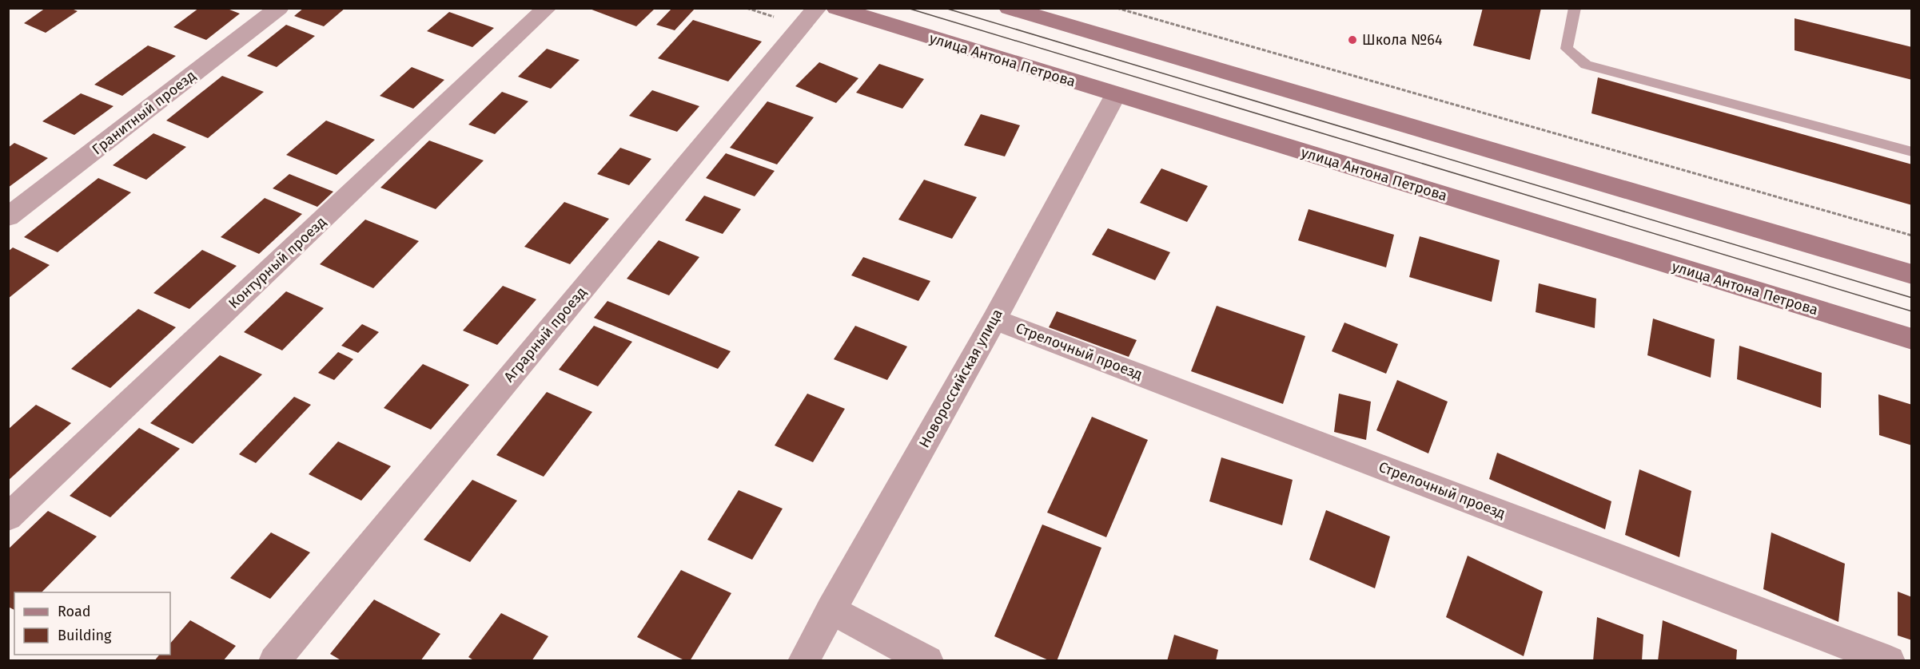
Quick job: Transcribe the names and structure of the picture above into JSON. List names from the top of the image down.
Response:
{
  "streets": {
    "main road": ["улица Антона Петрова"],
    "street": [
      "Гранитный проезд",
      "Контурный проезд",
      "Аграрный проезд",
      "Стрелочный проезд",
      "Новороссийская улица"
    ]
  },
  "crossings": [
    ["улица Антона Петрова", "Новороссийская улица"],
    ["Стрелочный проезд", "Новороссийская улица"]
  ],
  "places": ["Школа №64"],
  "legend": ["Road", "Building"]
}
